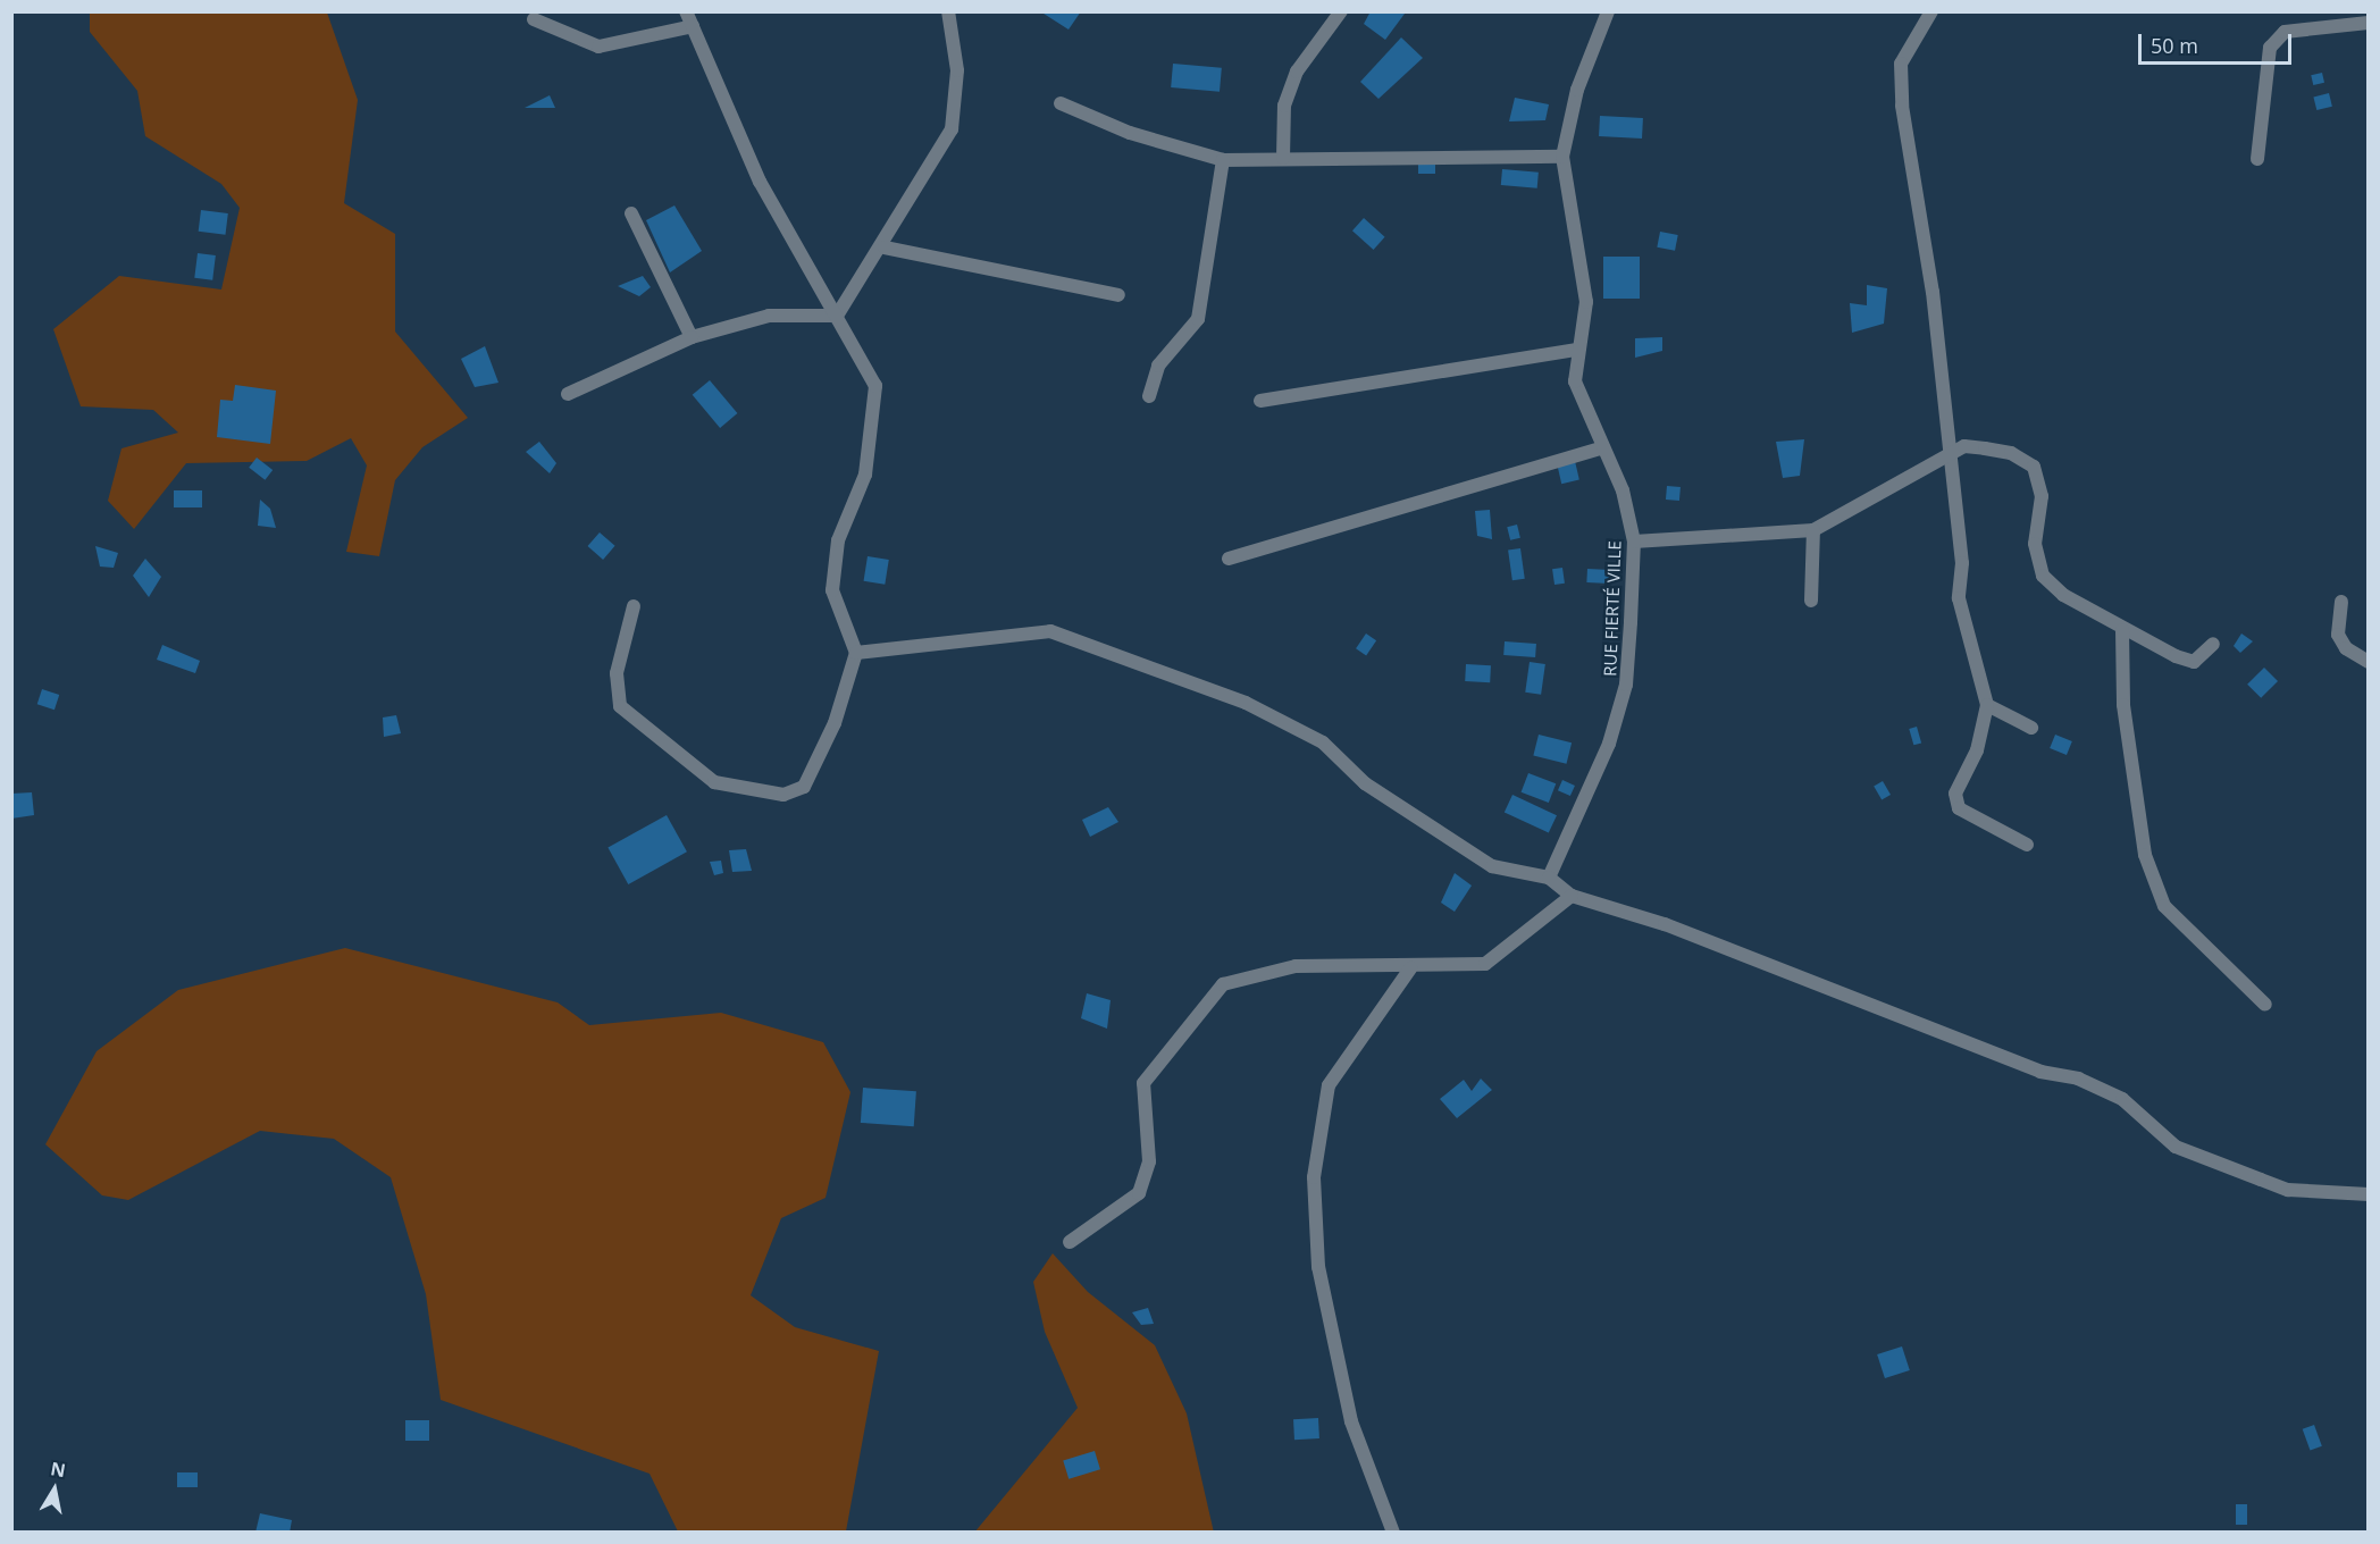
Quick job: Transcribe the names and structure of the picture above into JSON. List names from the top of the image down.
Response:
{
  "streets": {
    "street": ["RUE FIERTÉ VILLE"]
  },
  "scale_bar": "50 m",
  "north": "top"
}
